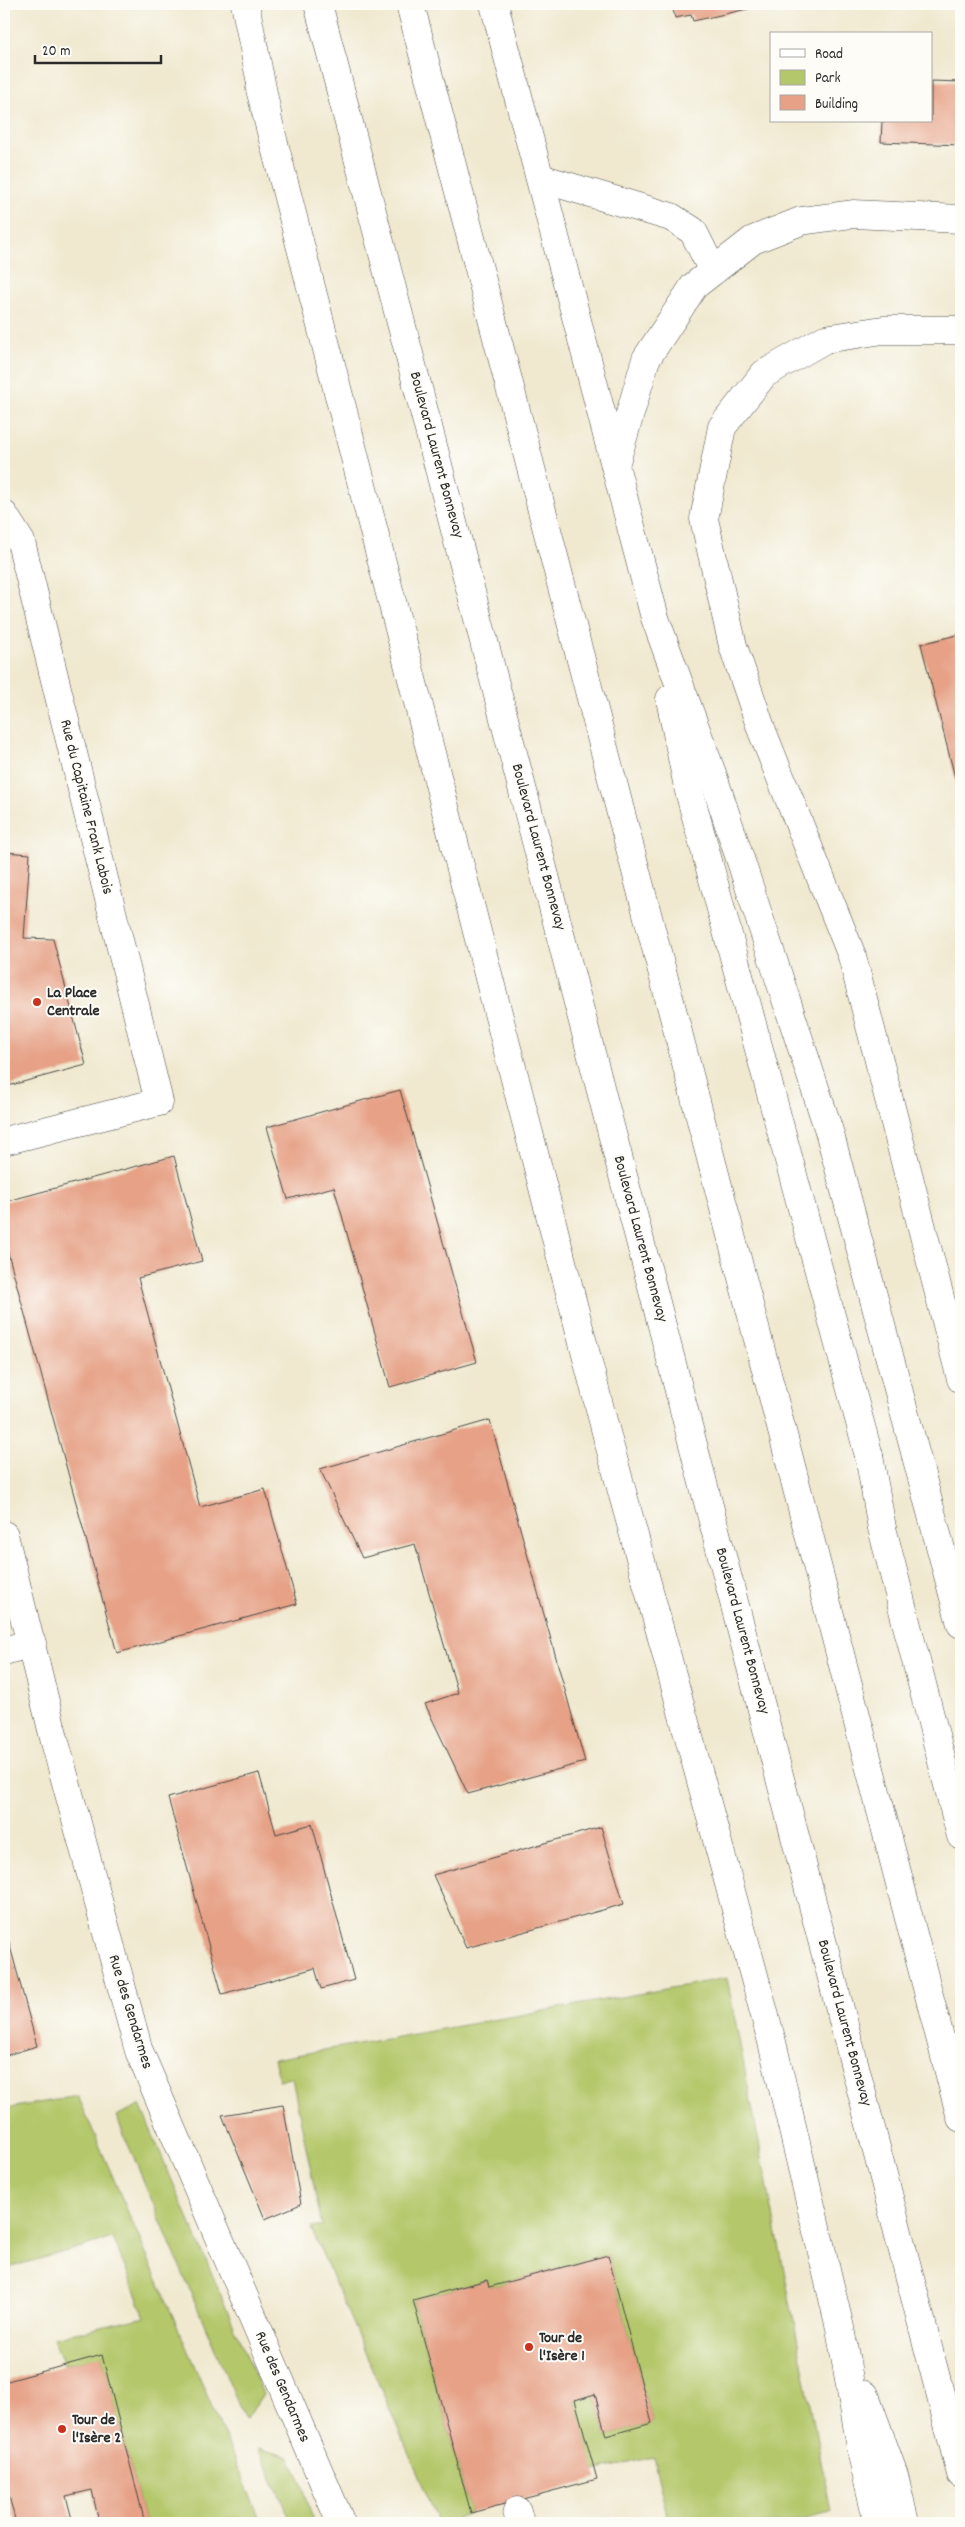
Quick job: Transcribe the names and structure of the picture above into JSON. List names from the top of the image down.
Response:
{
  "streets": {
    "main road": ["Boulevard Laurent Bonnevay", "Rue du Capitaine Frank Labois", "Rue des Gendarmes"]
  },
  "places": ["La Place Centrale", "Tour de l'Isère 1", "Tour de l'Isère 2"],
  "legend": ["Road", "Park", "Building"],
  "scale_bar": "20 m"
}
